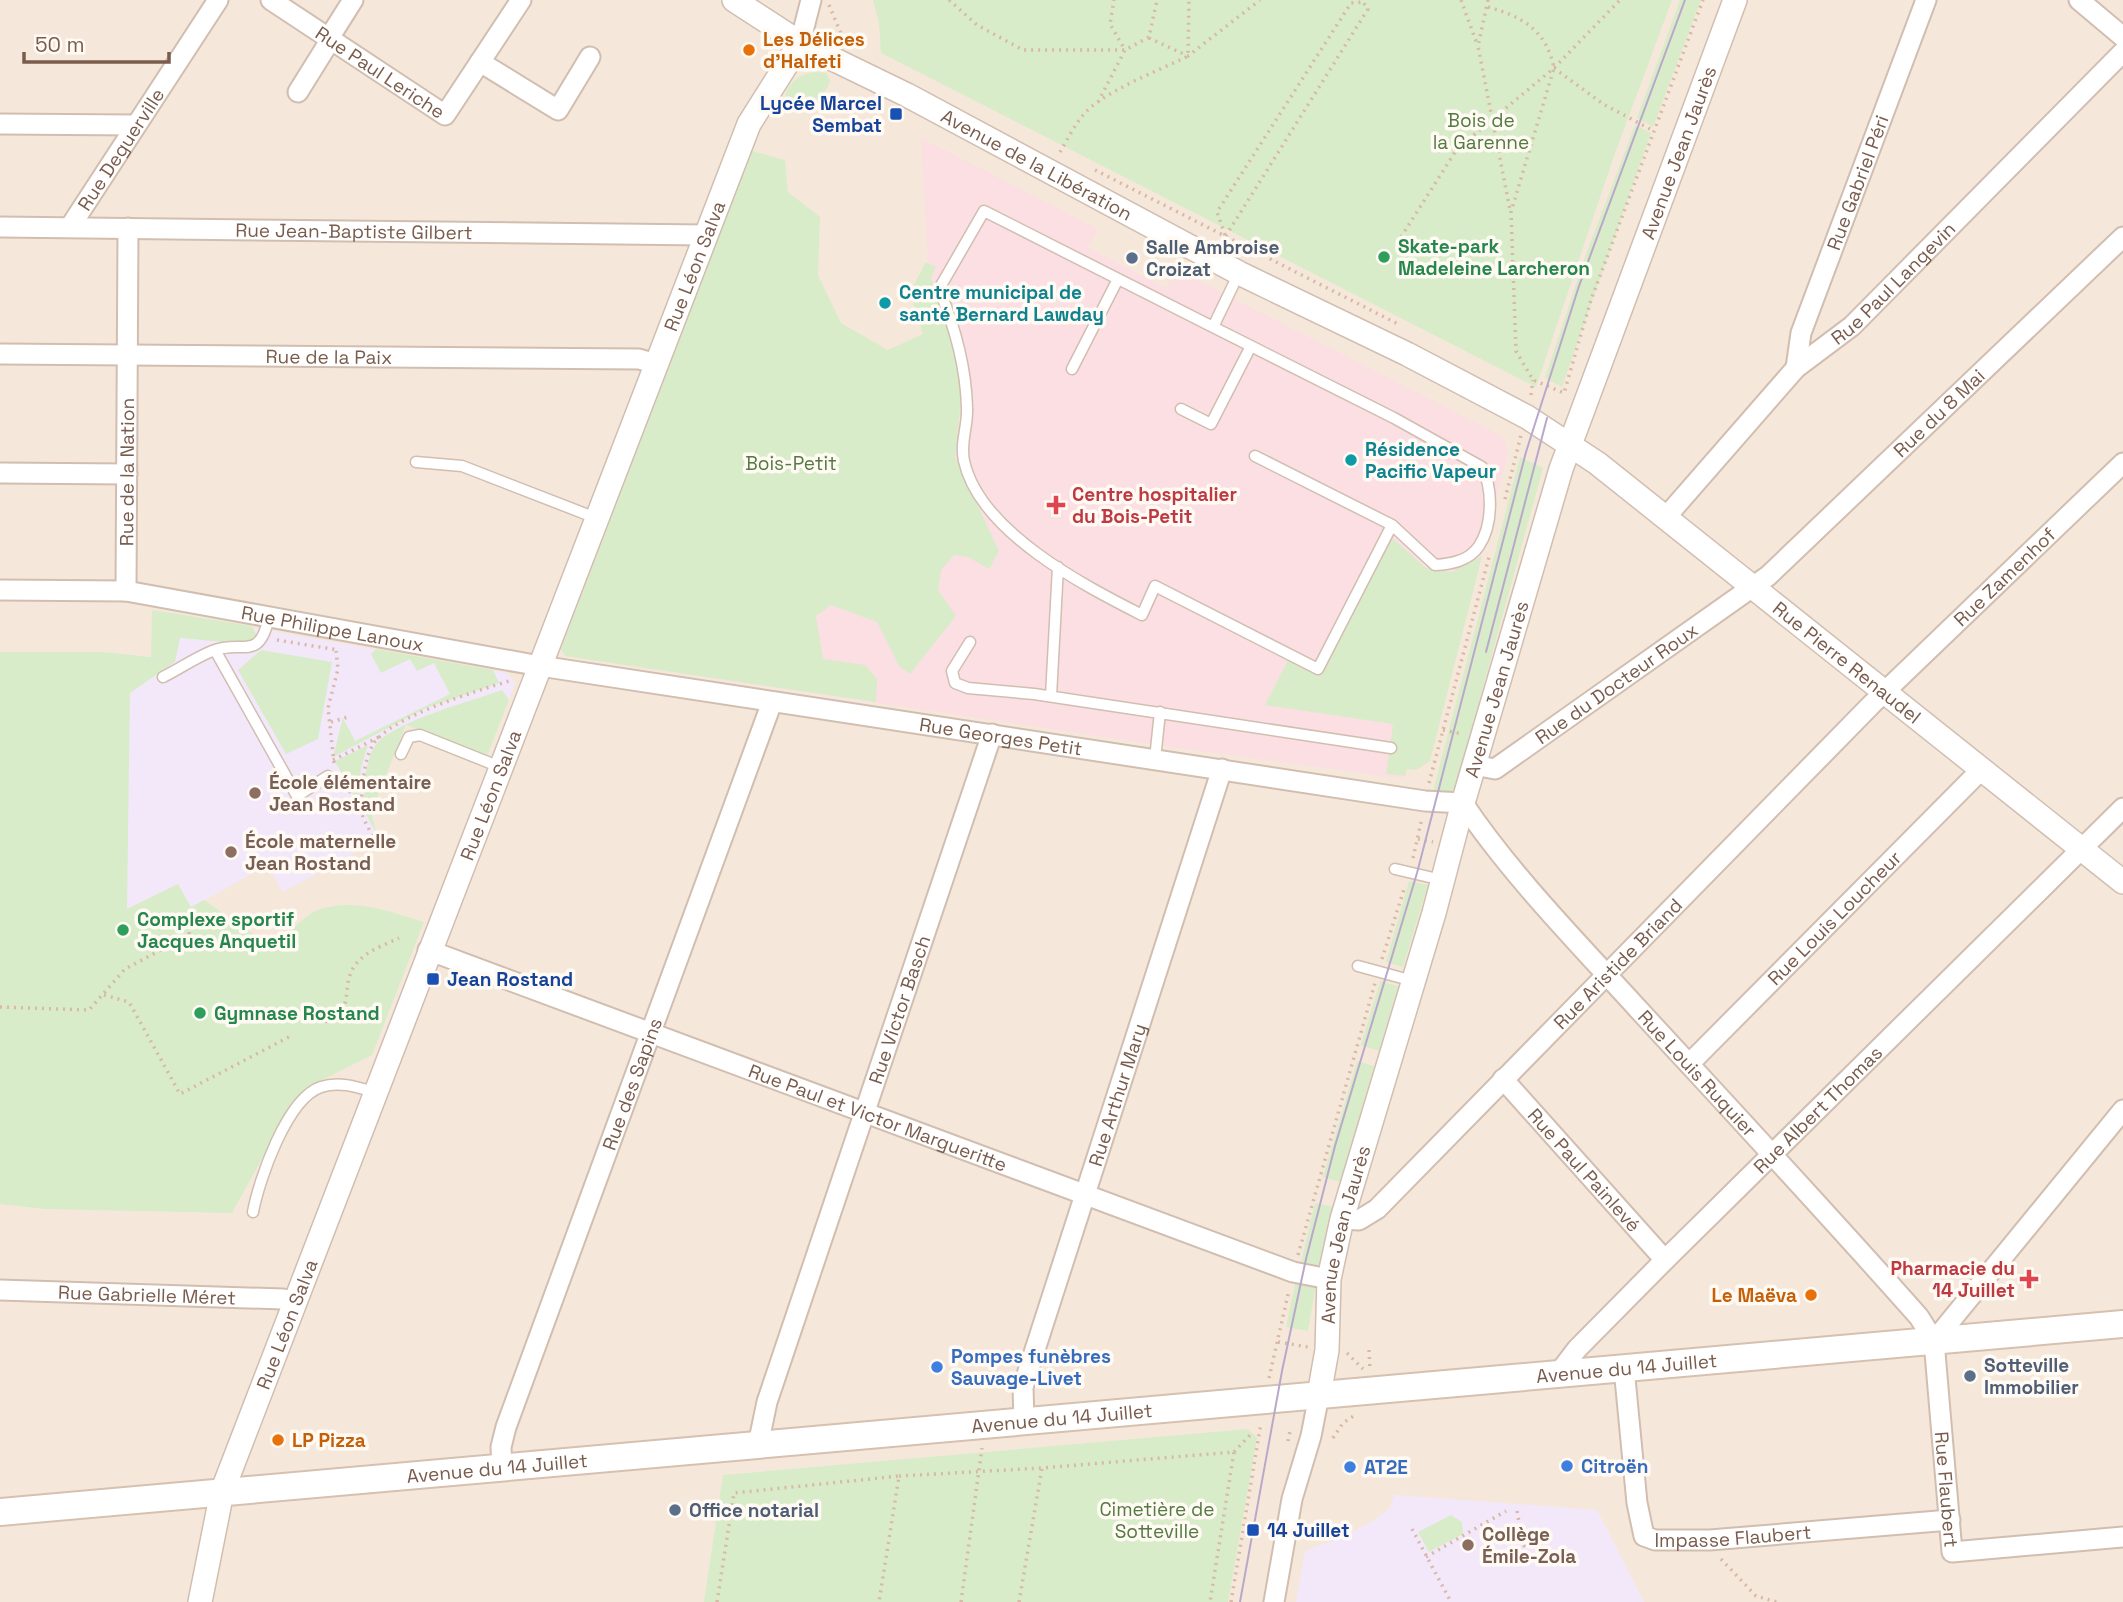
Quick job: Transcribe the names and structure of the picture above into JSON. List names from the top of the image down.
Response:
{
  "streets": {
    "main road": ["Avenue du 14 Juillet"],
    "street": [
      "Rue Paul Leriche",
      "Rue Deguerville",
      "Avenue Jean Jaurès",
      "Avenue de la Libération",
      "Rue Gabriel Péri",
      "Rue Jean-Baptiste Gilbert",
      "Rue Léon Salva",
      "Rue Paul Langevin",
      "Rue de la Paix",
      "Rue du 8 Mai",
      "Rue de la Nation",
      "Rue Zamenhof",
      "Rue Philippe Lanoux",
      "Rue Pierre Renaudel",
      "Rue du Docteur Roux",
      "Rue Georges Petit",
      "Rue Louis Loucheur",
      "Rue Aristide Briand",
      "Rue Victor Basch",
      "Rue Louis Ruquier",
      "Rue des Sapins",
      "Rue Arthur Mary",
      "Rue Albert Thomas",
      "Rue Paul et Victor Margueritte",
      "Rue Paul Painlevé",
      "Rue Gabrielle Méret",
      "Rue Flaubert",
      "Impasse Flaubert"
    ]
  },
  "crossings": [
    ["Rue Deguerville", "Rue Jean-Baptiste Gilbert"],
    ["Avenue Jean Jaurès", "Avenue de la Libération"],
    ["Avenue Jean Jaurès", "Rue Pierre Renaudel"],
    ["Avenue Jean Jaurès", "Rue du Docteur Roux"],
    ["Avenue Jean Jaurès", "Rue Georges Petit"],
    ["Avenue Jean Jaurès", "Rue Aristide Briand"],
    ["Avenue Jean Jaurès", "Rue Louis Ruquier"],
    ["Avenue Jean Jaurès", "Rue Paul et Victor Margueritte"],
    ["Avenue Jean Jaurès", "Avenue du 14 Juillet"],
    ["Avenue de la Libération", "Rue Léon Salva"],
    ["Avenue de la Libération", "Rue Pierre Renaudel"],
    ["Rue Gabriel Péri", "Rue Paul Langevin"],
    ["Rue Jean-Baptiste Gilbert", "Rue Léon Salva"],
    ["Rue Jean-Baptiste Gilbert", "Rue de la Nation"],
    ["Rue Léon Salva", "Rue de la Paix"],
    ["Rue Léon Salva", "Rue Philippe Lanoux"],
    ["Rue Léon Salva", "Rue Georges Petit"],
    ["Rue Léon Salva", "Rue Paul et Victor Margueritte"],
    ["Rue Léon Salva", "Rue Gabrielle Méret"],
    ["Rue Léon Salva", "Avenue du 14 Juillet"],
    ["Rue Paul Langevin", "Rue Pierre Renaudel"],
    ["Rue de la Paix", "Rue de la Nation"],
    ["Rue du 8 Mai", "Rue Pierre Renaudel"],
    ["Rue du 8 Mai", "Rue du Docteur Roux"],
    ["Rue de la Nation", "Rue Philippe Lanoux"],
    ["Rue Zamenhof", "Rue Pierre Renaudel"],
    ["Rue Zamenhof", "Rue Aristide Briand"],
    ["Rue Philippe Lanoux", "Rue Georges Petit"],
    ["Rue Pierre Renaudel", "Rue du Docteur Roux"],
    ["Rue Pierre Renaudel", "Rue Louis Loucheur"],
    ["Rue Pierre Renaudel", "Rue Aristide Briand"],
    ["Rue Pierre Renaudel", "Rue Albert Thomas"],
    ["Rue Georges Petit", "Rue Victor Basch"],
    ["Rue Georges Petit", "Rue Louis Ruquier"],
    ["Rue Georges Petit", "Rue des Sapins"],
    ["Rue Georges Petit", "Rue Arthur Mary"],
    ["Rue Louis Loucheur", "Rue Louis Ruquier"],
    ["Rue Aristide Briand", "Rue Louis Ruquier"],
    ["Rue Aristide Briand", "Rue Paul Painlevé"],
    ["Rue Victor Basch", "Rue Paul et Victor Margueritte"],
    ["Rue Victor Basch", "Avenue du 14 Juillet"],
    ["Rue Louis Ruquier", "Rue Albert Thomas"],
    ["Rue Louis Ruquier", "Avenue du 14 Juillet"],
    ["Rue Louis Ruquier", "Rue Flaubert"],
    ["Rue des Sapins", "Rue Paul et Victor Margueritte"],
    ["Rue des Sapins", "Avenue du 14 Juillet"],
    ["Rue Arthur Mary", "Rue Paul et Victor Margueritte"],
    ["Rue Arthur Mary", "Avenue du 14 Juillet"],
    ["Rue Albert Thomas", "Rue Paul Painlevé"],
    ["Rue Albert Thomas", "Avenue du 14 Juillet"],
    ["Avenue du 14 Juillet", "Rue Flaubert"],
    ["Avenue du 14 Juillet", "Impasse Flaubert"],
    ["Rue Flaubert", "Impasse Flaubert"]
  ],
  "parks": ["Bois de la Garenne", "Bois-Petit", "Cimetière de Sotteville"],
  "places": {
    "other": [
      "Les Délices d'Halfeti",
      "Skate-park Madeleine Larcheron",
      "Salle Ambroise Croizat",
      "Centre municipal de santé Bernard Lawday",
      "Résidence Pacific Vapeur",
      "École élémentaire Jean Rostand",
      "École maternelle Jean Rostand",
      "Complexe sportif Jacques Anquetil",
      "Gymnase Rostand",
      "Le Maëva",
      "Pompes funèbres Sauvage-Livet",
      "Sotteville Immobilier",
      "LP Pizza",
      "Citroën",
      "AT2E",
      "Office notarial",
      "Collège Émile-Zola"
    ],
    "transit": ["Lycée Marcel Sembat", "Jean Rostand", "14 Juillet"],
    "health": ["Centre hospitalier du Bois-Petit", "Pharmacie du 14 Juillet"]
  },
  "scale_bar": "50 m"
}
